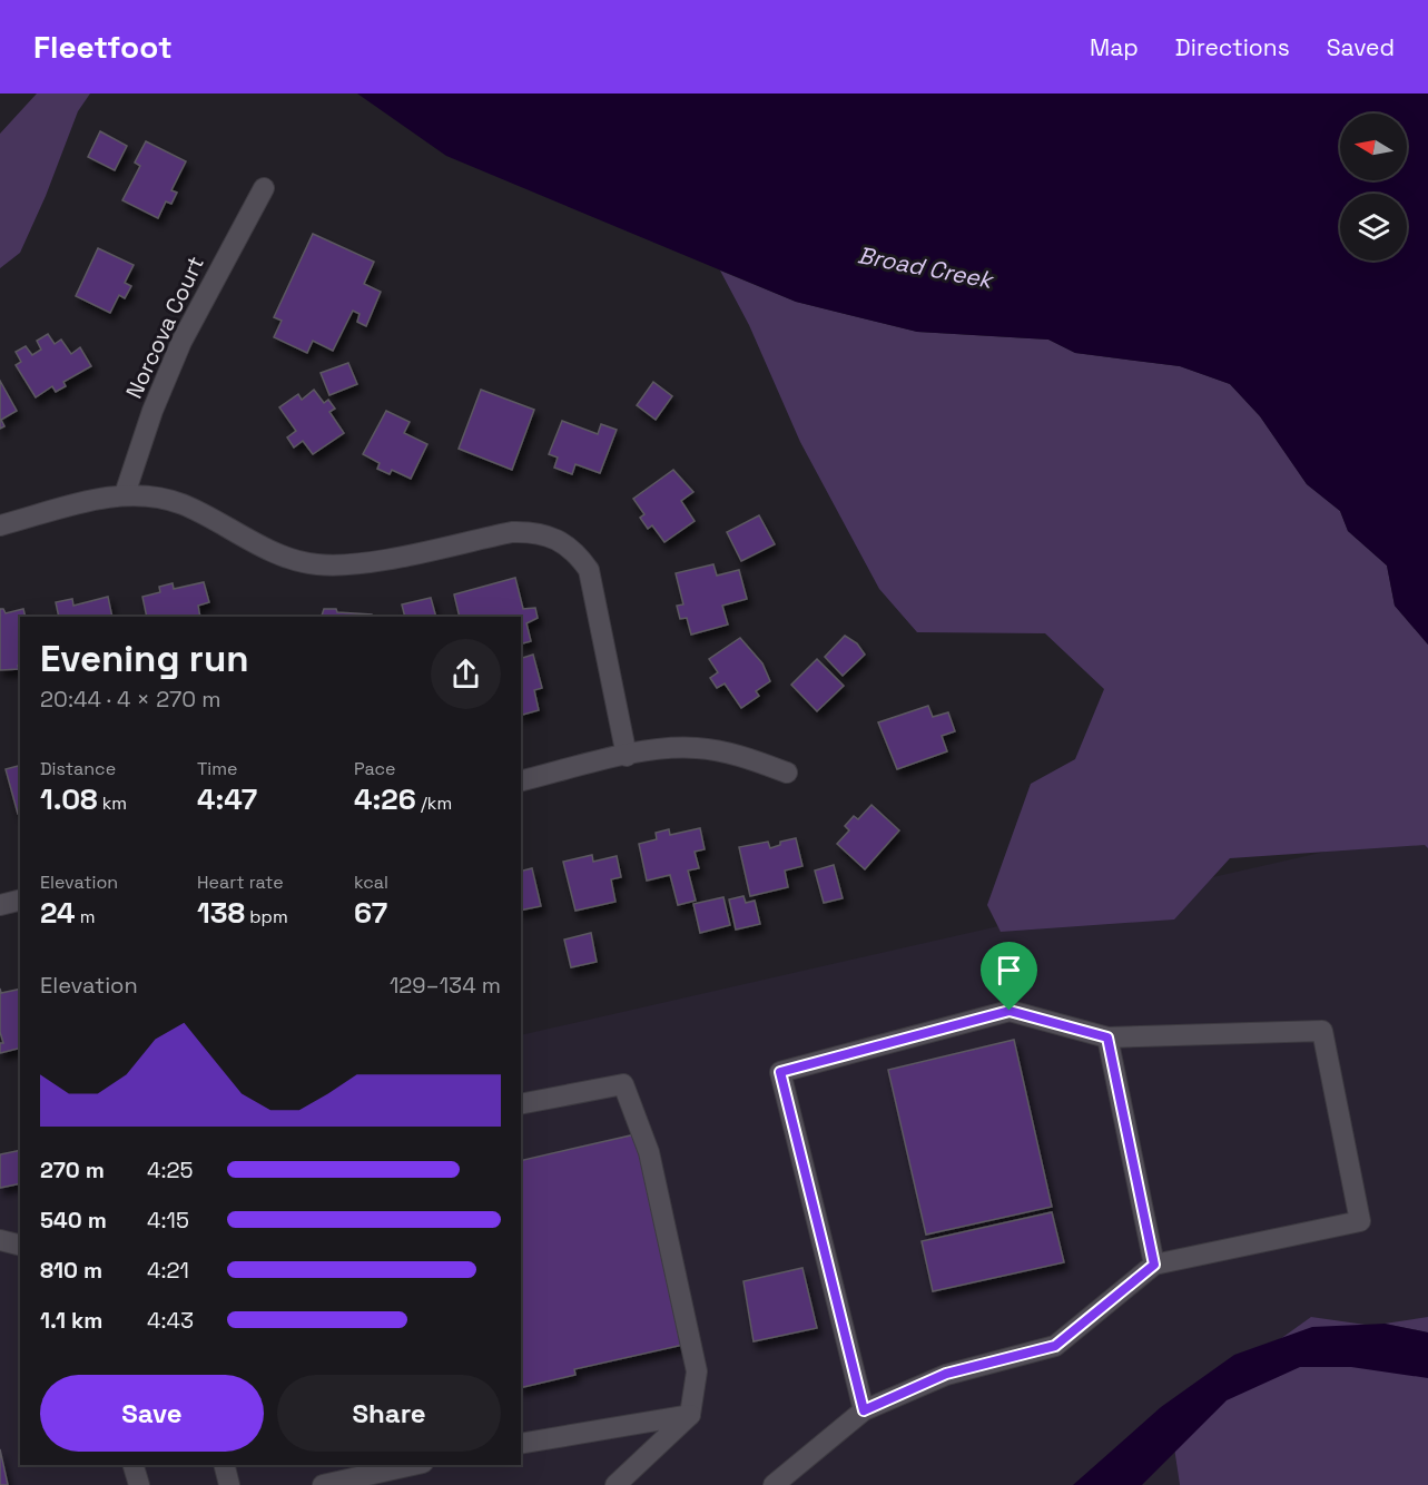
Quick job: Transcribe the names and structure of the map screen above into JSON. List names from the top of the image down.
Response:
{
  "streets": {
    "street": ["Norcova Court"]
  },
  "water": ["Broad Creek"],
  "north": "left",
  "page": {
    "header": "Fleetfoot",
    "nav": ["Map", "Directions", "Saved"],
    "heading": ["Evening run", "20:44 · 4 × 270 m"],
    "stats": [
      ["Distance", "1.08 km"],
      ["Time", "4:47"],
      ["Pace", "4:26 /km"],
      ["Elevation", "24 m"],
      ["Heart rate", "138 bpm"],
      ["kcal", "67"]
    ],
    "chart": ["Elevation", "129–134 m"],
    "list": [
      {
        "name": "270 m",
        "note": "4:25"
      },
      {
        "name": "540 m",
        "note": "4:15"
      },
      {
        "name": "810 m",
        "note": "4:21"
      },
      {
        "name": "1.1 km",
        "note": "4:43"
      }
    ],
    "buttons": ["Save", "Share"]
  }
}
